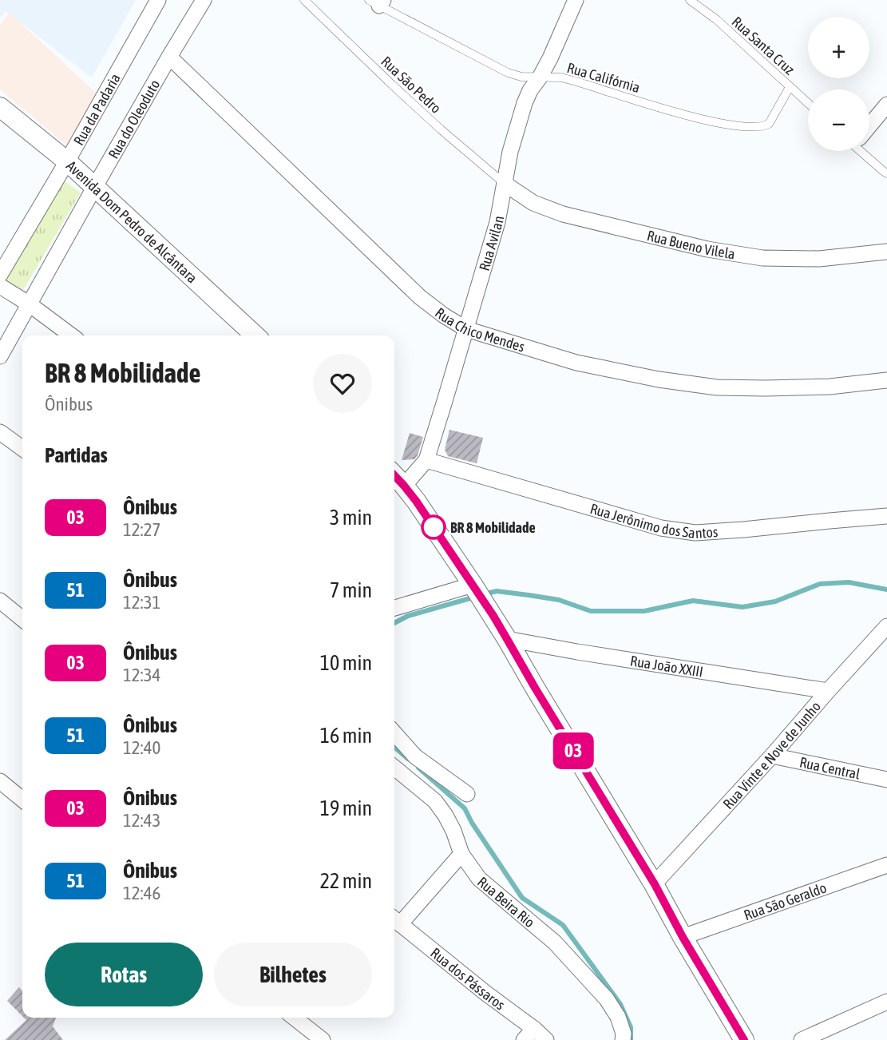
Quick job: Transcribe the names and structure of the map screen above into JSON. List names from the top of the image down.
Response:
{
  "streets": {
    "street": [
      "Rua da Padaria",
      "Rua do Oleoduto",
      "Avenida Dom Pedro de Alcântara",
      "Rua Avilan",
      "Rua Bueno Vilela",
      "Rua Chico Mendes",
      "Rua Jerônimo dos Santos",
      "Rua João XXIII",
      "Rua Vinte e Nove de Junho",
      "Rua Central",
      "Rua Beira Rio",
      "Rua São Geraldo",
      "Rua dos Pássaros"
    ],
    "lane": ["Rua Santa Cruz", "Rua Califórnia", "Rua São Pedro"]
  },
  "crossings": [
    ["Rua Santa Cruz", "Rua Califórnia"],
    ["Rua Califórnia", "Rua Avilan"],
    ["Rua São Pedro", "Rua Avilan"],
    ["Rua São Pedro", "Rua Bueno Vilela"],
    ["Rua da Padaria", "Avenida Dom Pedro de Alcântara"],
    ["Rua do Oleoduto", "Avenida Dom Pedro de Alcântara"],
    ["Rua do Oleoduto", "Rua Chico Mendes"],
    ["Rua Avilan", "Rua Bueno Vilela"],
    ["Rua Avilan", "Rua Chico Mendes"],
    ["Rua Avilan", "Rua Jerônimo dos Santos"],
    ["Rua João XXIII", "Rua Vinte e Nove de Junho"],
    ["Rua Vinte e Nove de Junho", "Rua Central"]
  ],
  "places": ["BR 8 Mobilidade"],
  "lines": ["bus line 03"],
  "page": {
    "on_map": "03",
    "map_buttons": ["+", "−"],
    "heading": [
      ["BR 8 Mobilidade", "Ônibus"],
      "Partidas"
    ],
    "list": [
      {
        "mark": "03",
        "name": "Ônibus",
        "note": "12:27",
        "value": "3 min"
      },
      {
        "mark": "51",
        "name": "Ônibus",
        "note": "12:31",
        "value": "7 min"
      },
      {
        "mark": "03",
        "name": "Ônibus",
        "note": "12:34",
        "value": "10 min"
      },
      {
        "mark": "51",
        "name": "Ônibus",
        "note": "12:40",
        "value": "16 min"
      },
      {
        "mark": "03",
        "name": "Ônibus",
        "note": "12:43",
        "value": "19 min"
      },
      {
        "mark": "51",
        "name": "Ônibus",
        "note": "12:46",
        "value": "22 min"
      }
    ],
    "buttons": ["Rotas", "Bilhetes"]
  }
}
